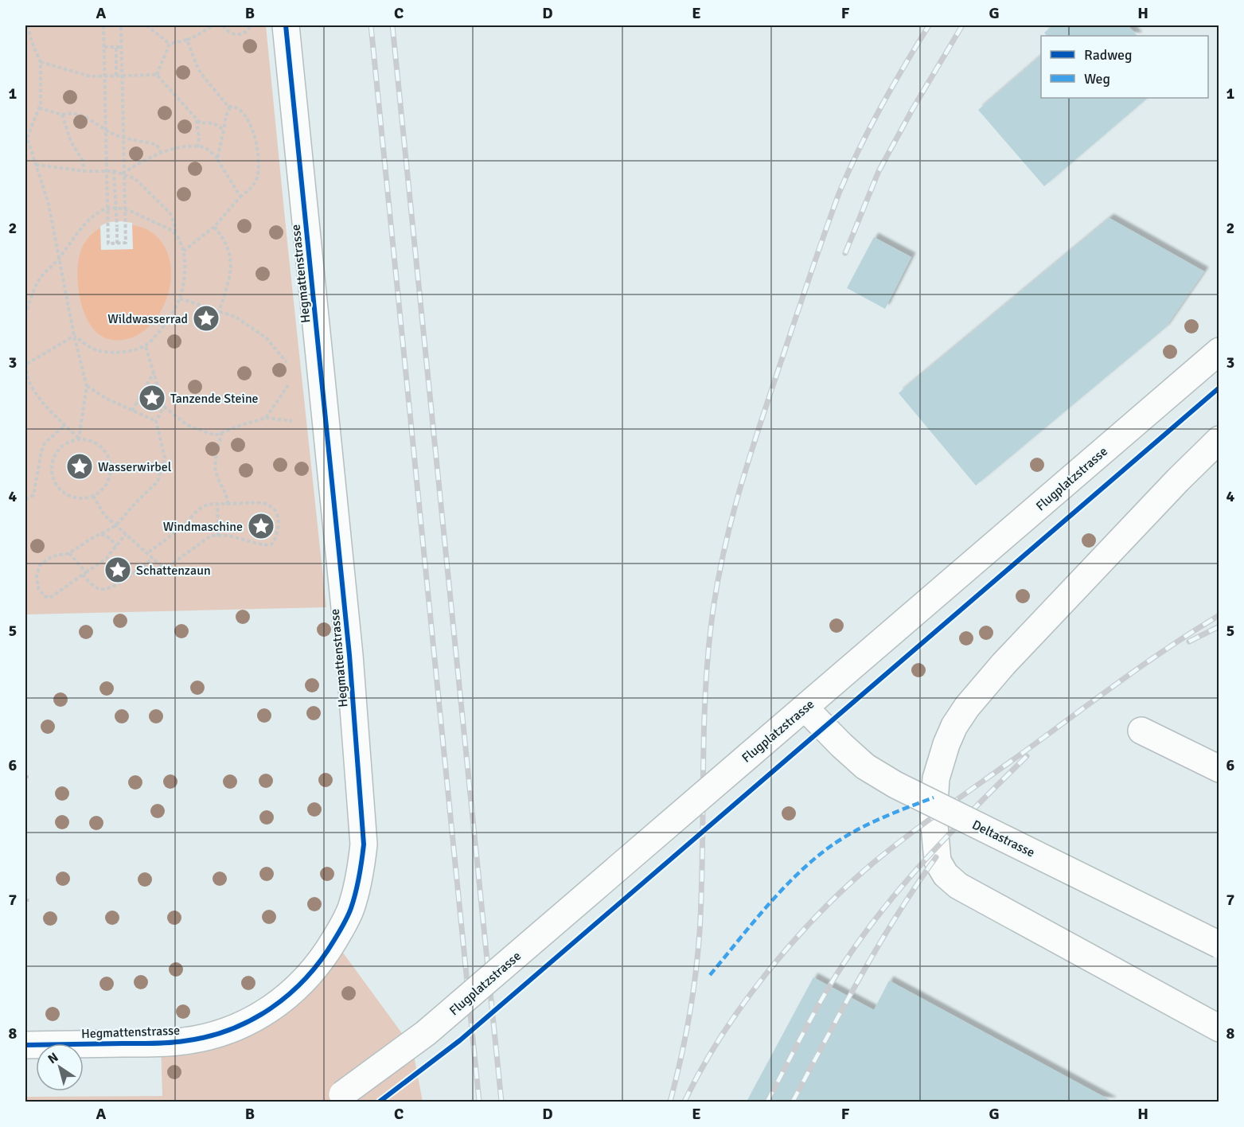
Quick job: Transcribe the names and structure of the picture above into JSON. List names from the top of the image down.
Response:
{
  "streets": {
    "street": ["Hegmattenstrasse", "Flugplatzstrasse", "Deltastrasse"]
  },
  "crossings": [
    ["Flugplatzstrasse", "Deltastrasse"]
  ],
  "places": {
    "place": [
      "Wildwasserrad",
      "Tanzende Steine",
      "Wasserwirbel",
      "Windmaschine",
      "Schattenzaun"
    ]
  },
  "legend": ["Radweg", "Weg"],
  "north": "top left",
  "grid": {
    "columns": [
      "A",
      "B",
      "C",
      "D",
      "E",
      "F",
      "G",
      "H"
    ],
    "rows": [
      "1",
      "2",
      "3",
      "4",
      "5",
      "6",
      "7",
      "8"
    ]
  }
}
